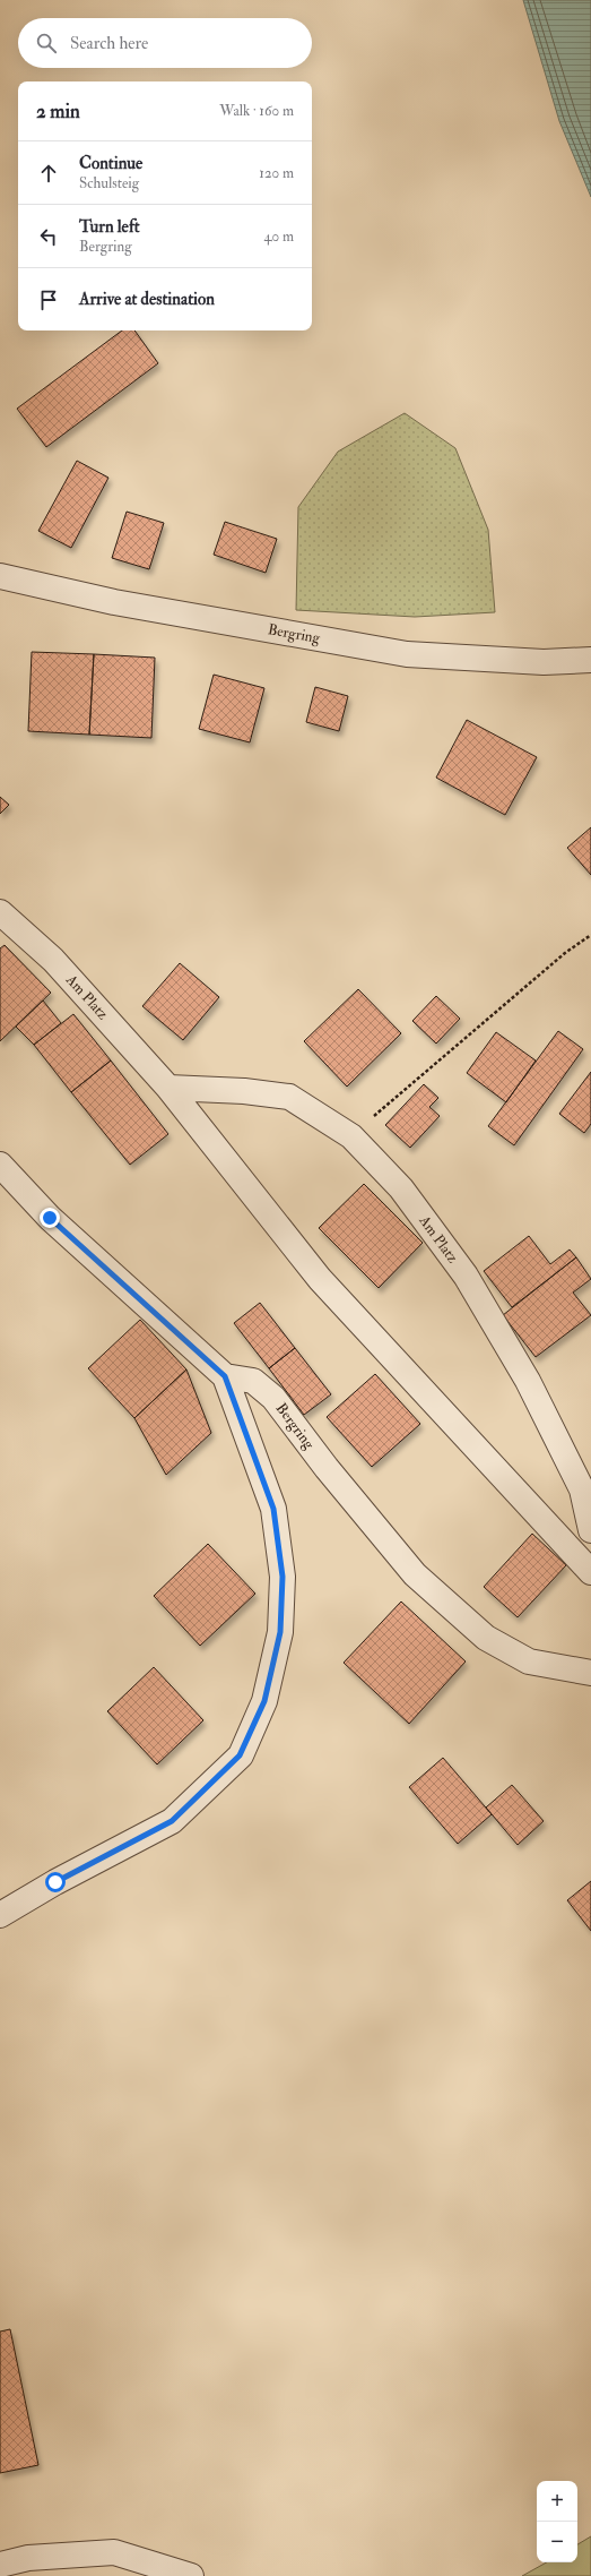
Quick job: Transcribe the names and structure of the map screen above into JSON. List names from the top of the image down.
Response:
{
  "streets": {
    "street": ["Bergring", "Am Platz"]
  },
  "page": {
    "search": "Search here",
    "heading": ["2 min", "Walk · 160 m"],
    "list": [
      ["Continue", "Schulsteig", "120 m"],
      ["Turn left", "Bergring", "40 m"],
      "Arrive at destination"
    ],
    "map_buttons": ["+", "−"]
  }
}
